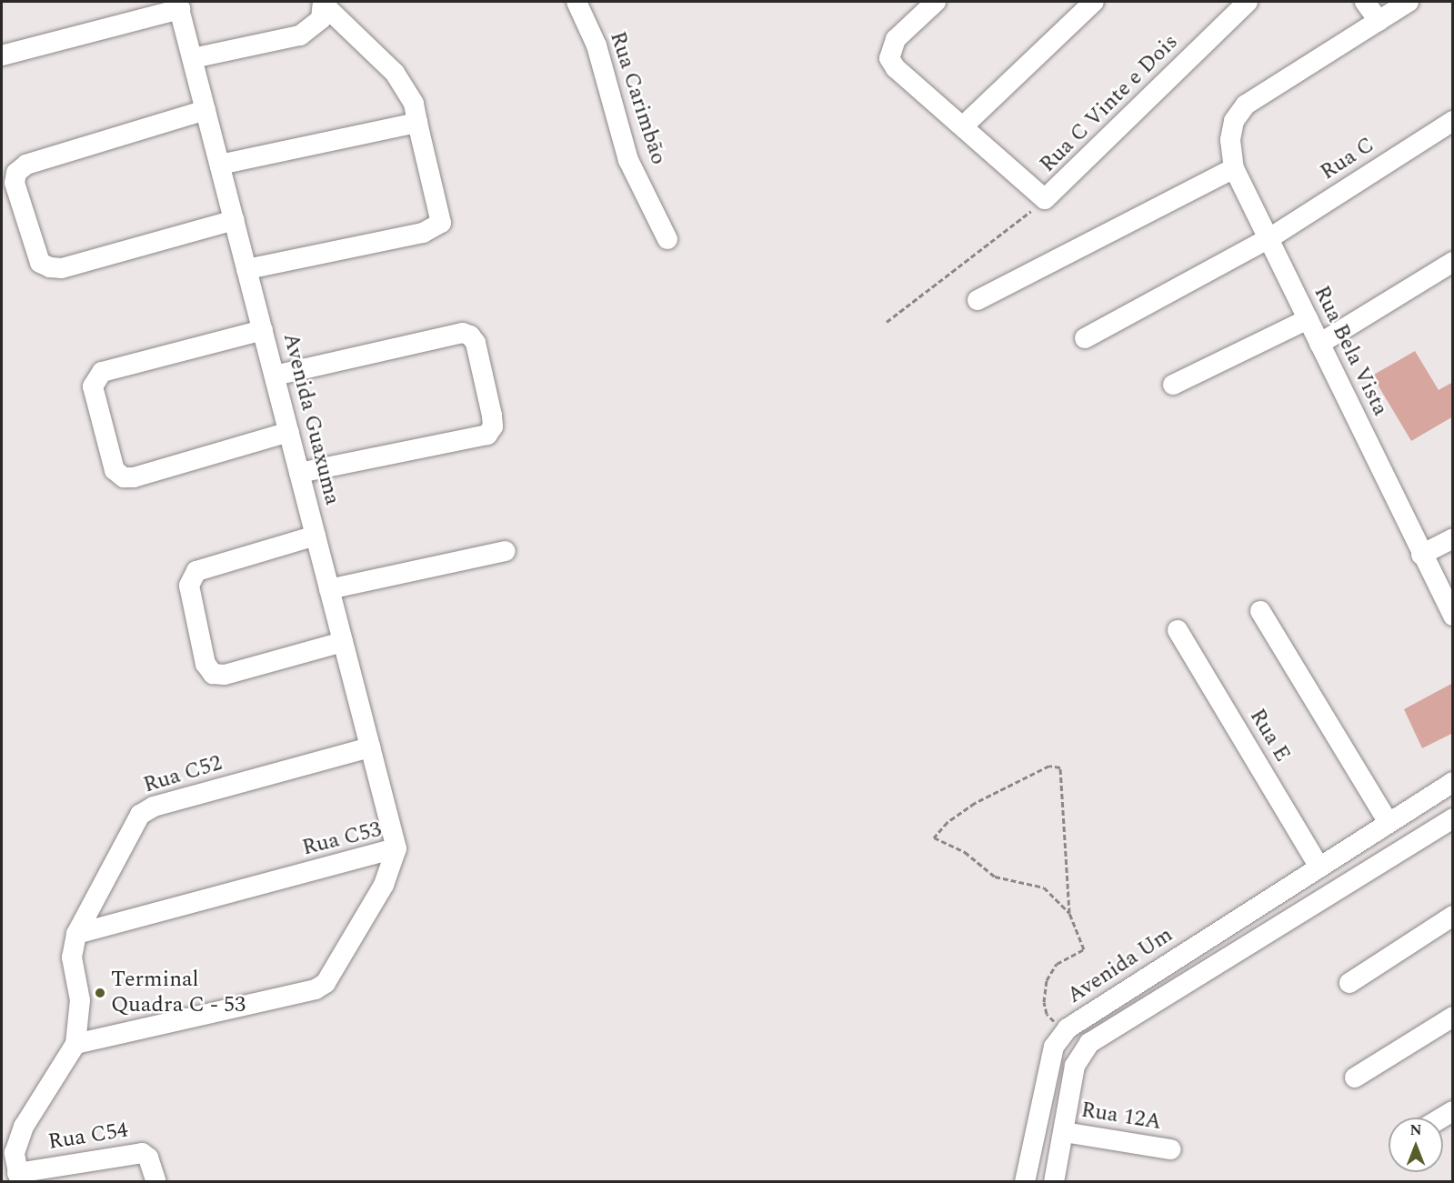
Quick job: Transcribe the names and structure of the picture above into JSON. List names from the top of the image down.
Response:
{
  "streets": {
    "street": [
      "Rua Carimbão",
      "Rua C Vinte e Dois",
      "Rua C",
      "Rua Bela Vista",
      "Avenida Guaxuma",
      "Rua E",
      "Rua C52",
      "Rua C53",
      "Avenida Um",
      "Rua 12A",
      "Rua C54"
    ]
  },
  "crossings": [
    ["Rua C", "Rua Bela Vista"],
    ["Avenida Guaxuma", "Rua C52"],
    ["Avenida Guaxuma", "Rua C53"],
    ["Rua E", "Avenida Um"],
    ["Rua C52", "Rua C53"]
  ],
  "places": ["Terminal Quadra C - 53"],
  "north": "top"
}
